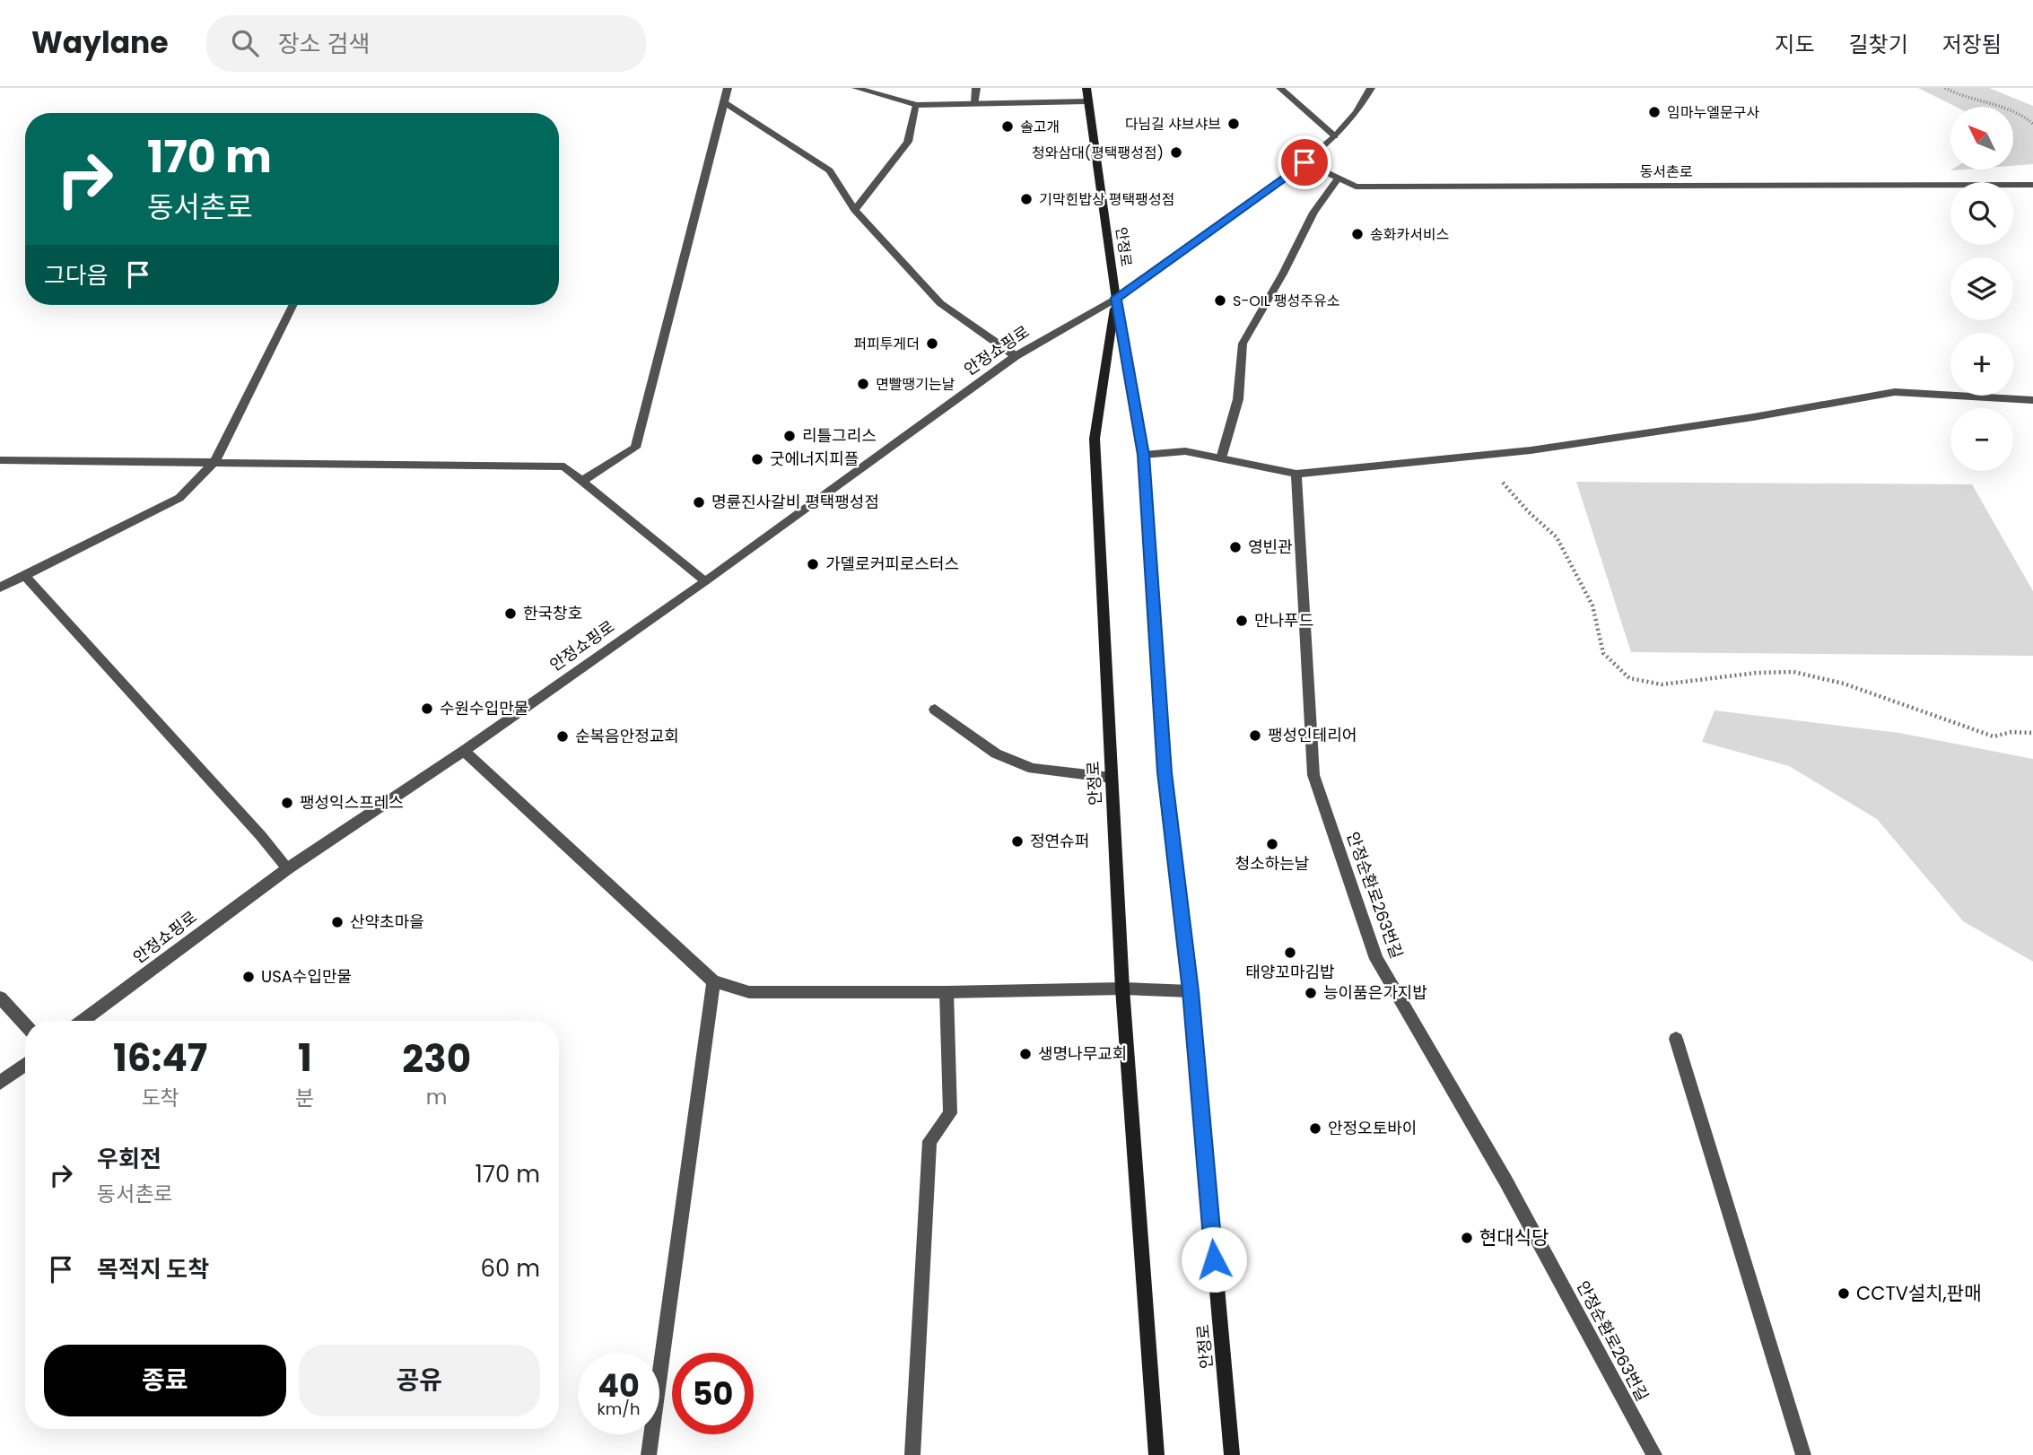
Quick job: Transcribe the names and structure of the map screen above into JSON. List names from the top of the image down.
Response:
{
  "streets": {
    "main road": ["안정로"],
    "street": ["동서촌로", "안정쇼핑로", "안정순환로263번길"]
  },
  "crossings": [
    ["안정로", "안정쇼핑로"]
  ],
  "places": [
    "임마누엘문구사",
    "다님길 샤브샤브",
    "솔고개",
    "청와삼대(평택팽성점)",
    "기막힌밥상 평택팽성점",
    "송화카서비스",
    "S-OIL 팽성주유소",
    "퍼피투게더",
    "면빨땡기는날",
    "리틀그리스",
    "굿에너지피플",
    "명륜진사갈비 평택팽성점",
    "영빈관",
    "가델로커피로스터스",
    "한국창호",
    "만나푸드",
    "수원수입만물",
    "팽성인테리어",
    "순복음안정교회",
    "팽성익스프레스",
    "정연슈퍼",
    "청소하는날",
    "산약초마을",
    "태양꼬마김밥",
    "USA수입만물",
    "능이품은가지밥",
    "생명나무교회",
    "안정오토바이",
    "현대식당",
    "CCTV설치,판매"
  ],
  "north": "top left",
  "page": {
    "header": "Waylane",
    "search": "장소 검색",
    "nav": ["지도", "길찾기", "저장됨"],
    "map_buttons": ["+", "−"],
    "turn": ["170 m", "동서촌로"],
    "then": "그다음",
    "eta": [
      "16:47",
      "도착",
      "1",
      "분",
      "230",
      "m"
    ],
    "list": [
      {
        "name": "우회전",
        "note": "동서촌로",
        "value": "170 m"
      },
      {
        "name": "목적지 도착",
        "value": "60 m"
      }
    ],
    "buttons": ["종료", "공유"],
    "speed": "40 km/h",
    "limit": "50"
  }
}
